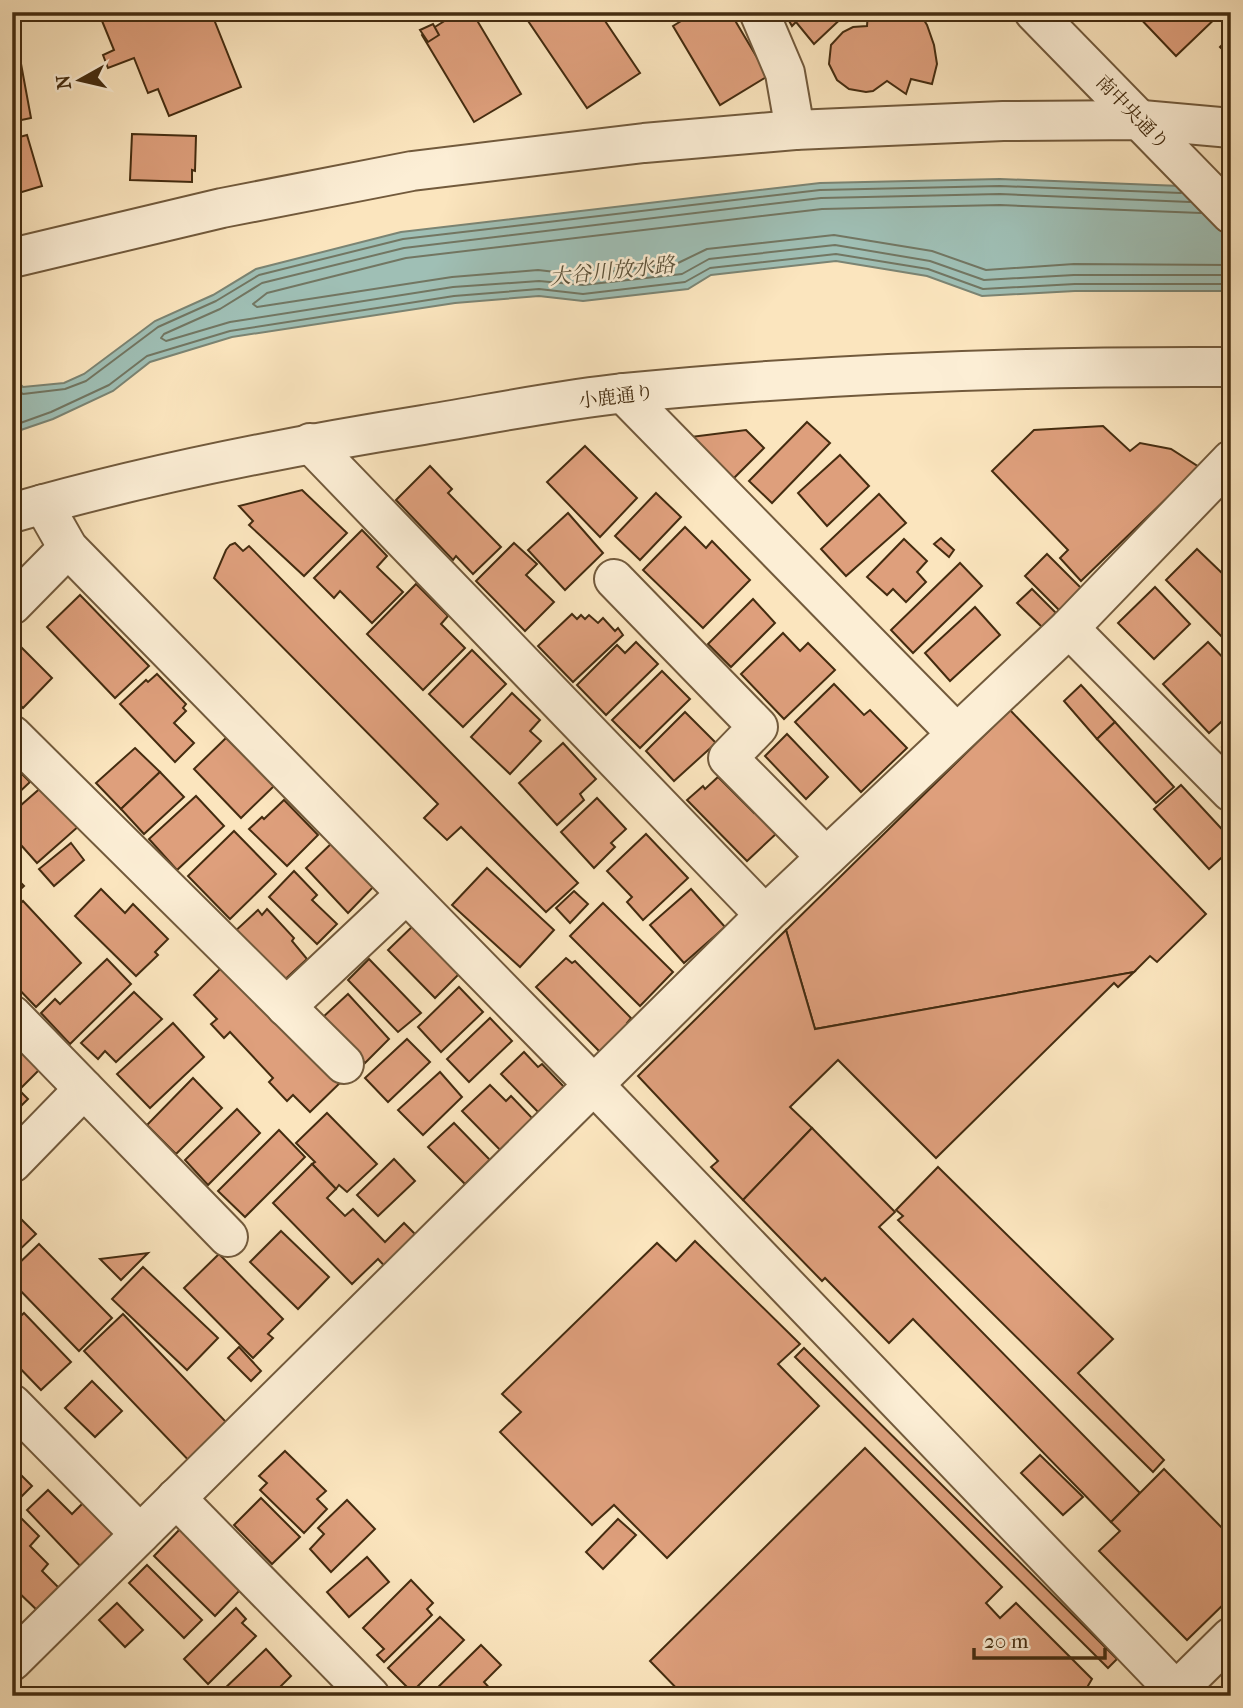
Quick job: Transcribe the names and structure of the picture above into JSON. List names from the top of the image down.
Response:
{
  "streets": {
    "street": ["南中央通り", "小鹿通り"]
  },
  "water": ["大谷川放水路"],
  "scale_bar": "20 m",
  "north": "left"
}
